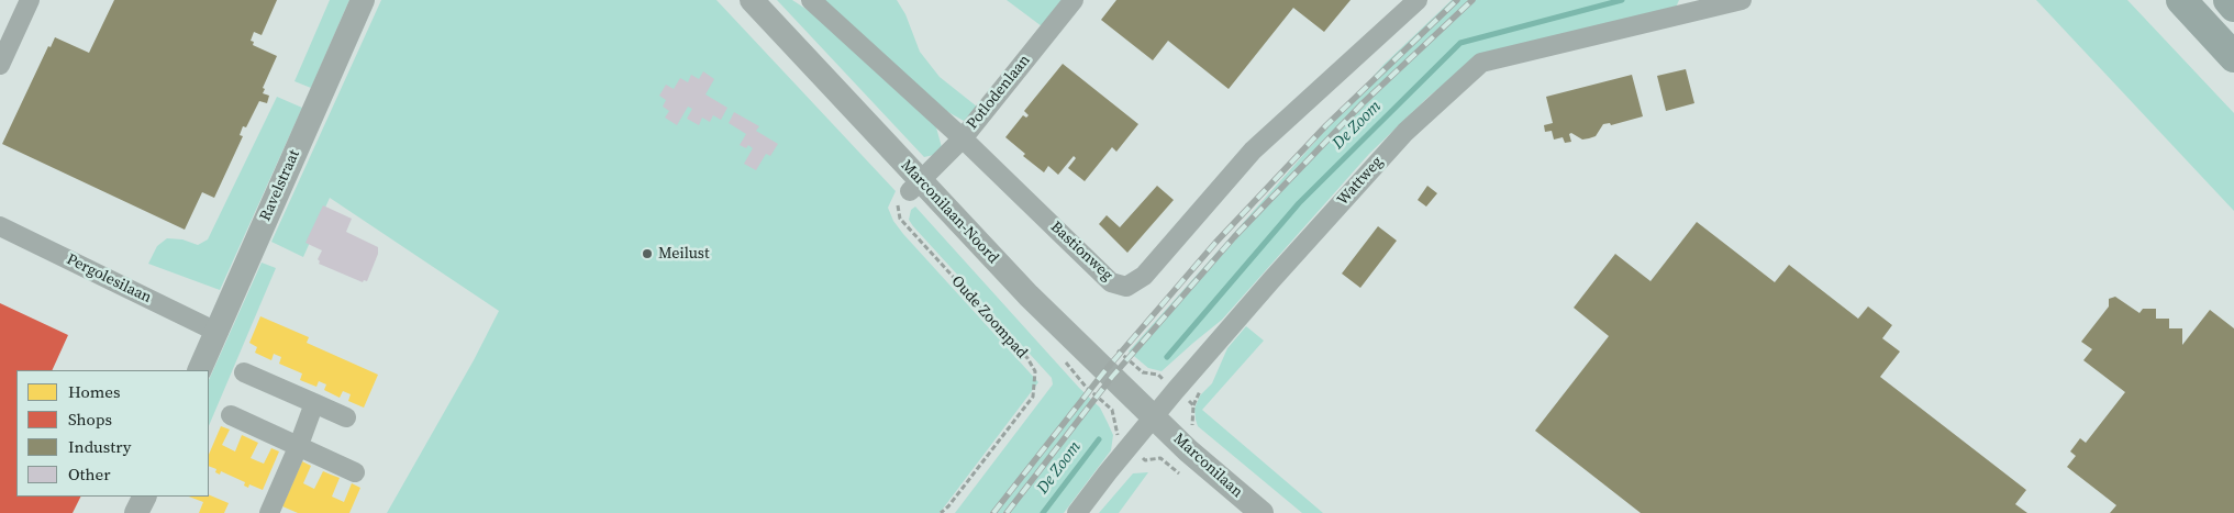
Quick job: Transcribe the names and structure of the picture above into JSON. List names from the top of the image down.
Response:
{
  "streets": {
    "street": [
      "Potlodenlaan",
      "Wattweg",
      "Ravelstraat",
      "Marconilaan-Noord",
      "Bastionweg",
      "Pergolesilaan",
      "Marconilaan"
    ],
    "path": ["Oude Zoompad"]
  },
  "crossings": [
    ["Potlodenlaan", "Marconilaan-Noord"],
    ["Potlodenlaan", "Bastionweg"],
    ["Potlodenlaan", "Oude Zoompad"],
    ["Wattweg", "Marconilaan-Noord"],
    ["Wattweg", "Marconilaan"],
    ["Ravelstraat", "Pergolesilaan"],
    ["Marconilaan-Noord", "Oude Zoompad"],
    ["Marconilaan-Noord", "Marconilaan"]
  ],
  "water": ["De Zoom"],
  "places": ["Meilust"],
  "legend": [
    "Homes",
    "Shops",
    "Industry",
    "Other"
  ]
}
